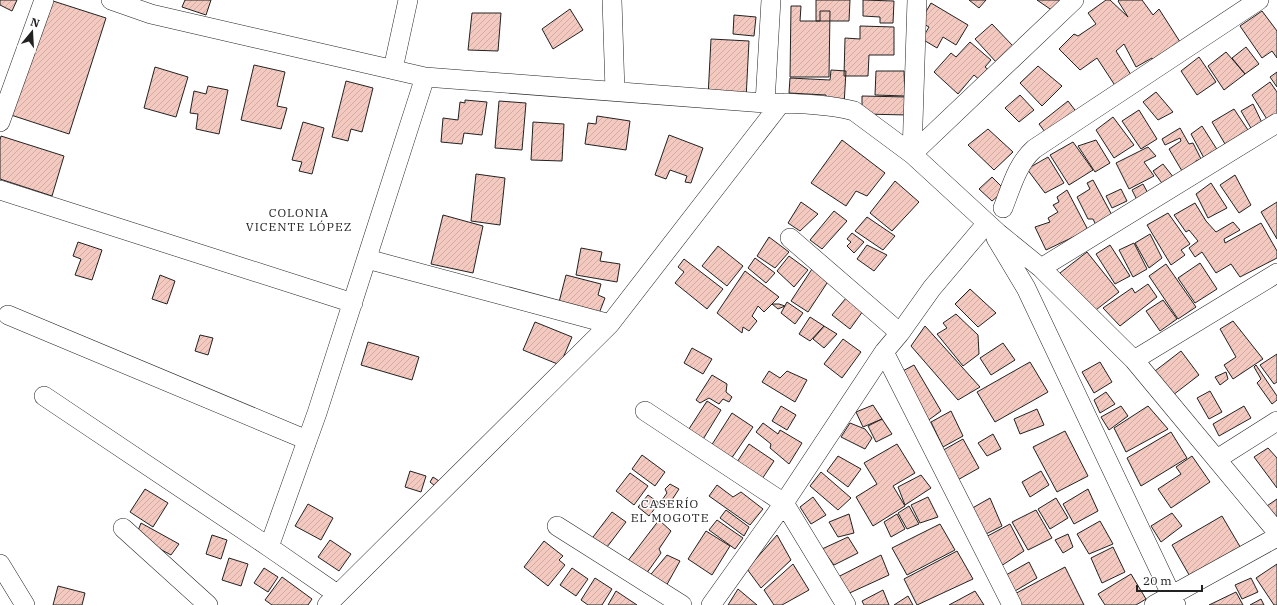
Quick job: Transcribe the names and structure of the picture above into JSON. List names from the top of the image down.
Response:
{
  "districts": ["COLONIA VICENTE LÓPEZ", "CASERÍO EL MOGOTE"],
  "scale_bar": "20 m",
  "north": "top"
}
